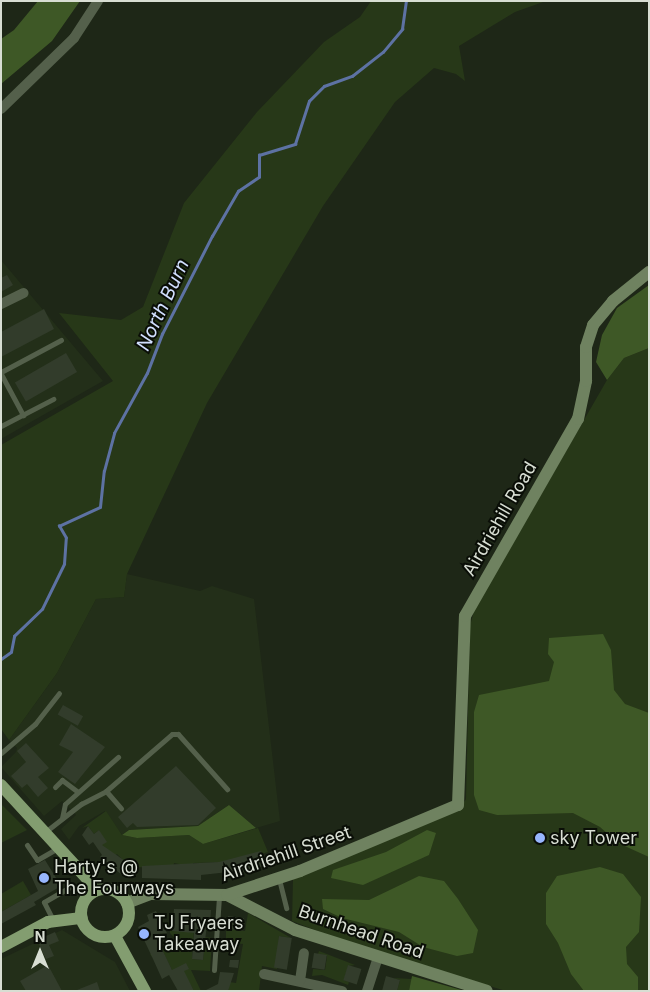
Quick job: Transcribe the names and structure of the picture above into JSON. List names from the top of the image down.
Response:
{
  "streets": {
    "street": ["Airdriehill Road", "Airdriehill Street", "Burnhead Road"]
  },
  "crossings": [
    ["Airdriehill Road", "Airdriehill Street"],
    ["Airdriehill Street", "Burnhead Road"]
  ],
  "water": ["North Burn"],
  "places": ["sky Tower", "Harty's @ The Fourways", "TJ Fryaers Takeaway"],
  "north": "top"
}
